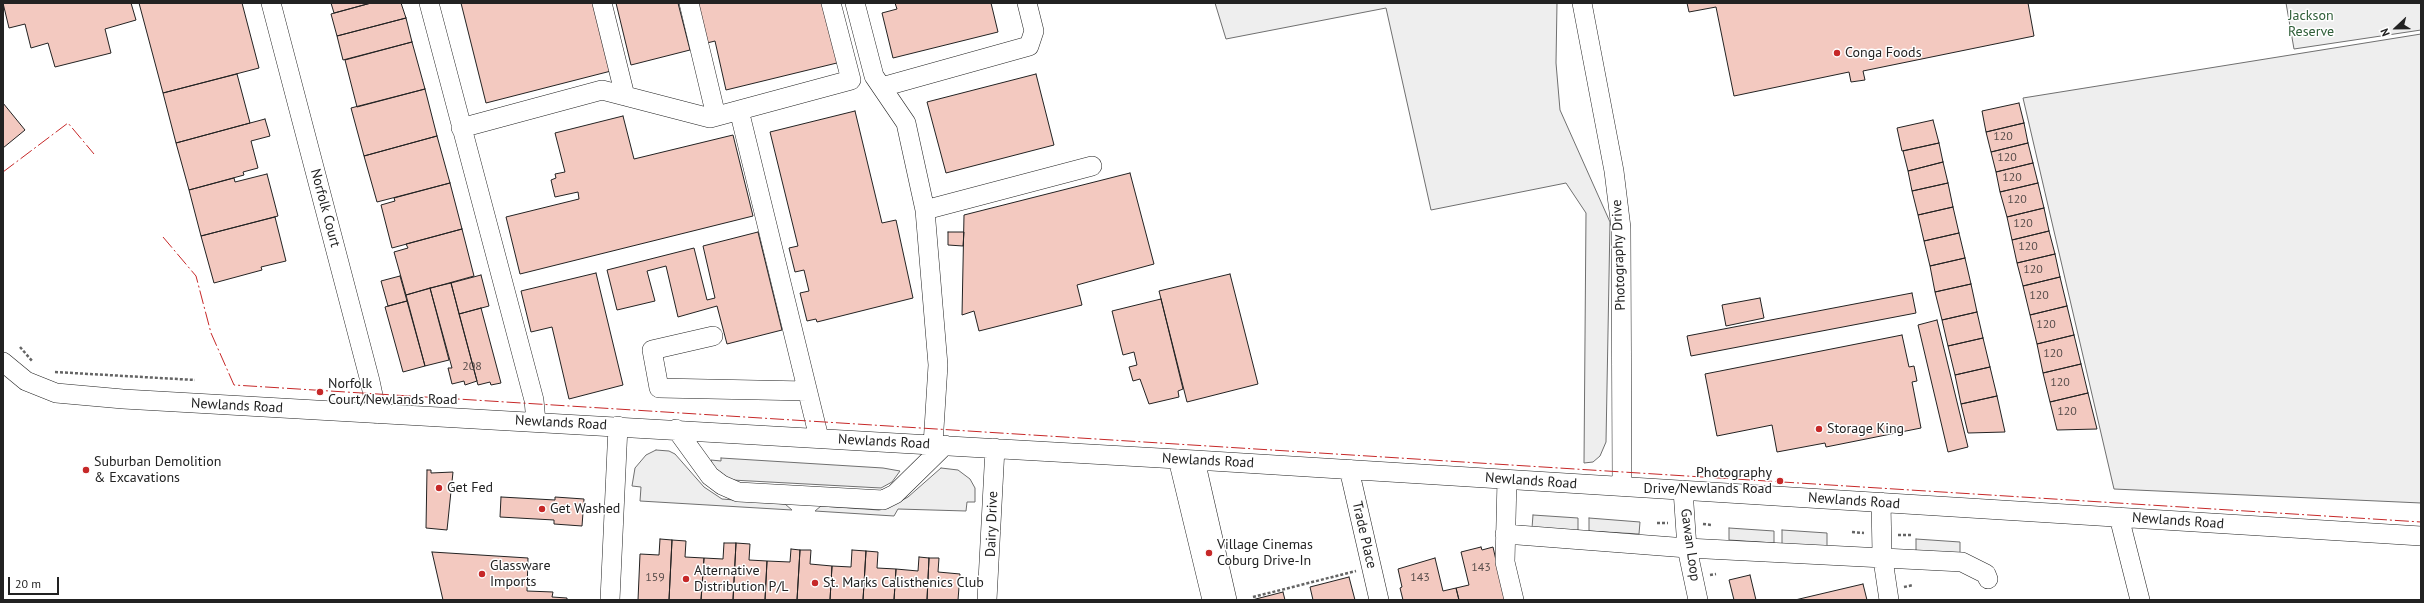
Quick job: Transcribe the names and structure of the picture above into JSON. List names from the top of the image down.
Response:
{
  "streets": {
    "street": [
      "Norfolk Court",
      "Photography Drive",
      "Newlands Road",
      "Dairy Drive",
      "Trade Place",
      "Gawan Loop"
    ]
  },
  "crossings": [
    ["Norfolk Court", "Newlands Road"],
    ["Photography Drive", "Newlands Road"],
    ["Newlands Road", "Dairy Drive"],
    ["Newlands Road", "Trade Place"],
    ["Newlands Road", "Gawan Loop"]
  ],
  "parks": ["Jackson Reserve"],
  "places": [
    "Conga Foods",
    "Norfolk Court/Newlands Road",
    "Storage King",
    "Suburban Demolition & Excavations",
    "Photography Drive/Newlands Road",
    "Get Fed",
    "Get Washed",
    "Village Cinemas Coburg Drive-In",
    "Glassware Imports",
    "Alternative Distribution P/L",
    "St. Marks Calisthenics Club"
  ],
  "house_numbers": [
    "120",
    "120",
    "120",
    "120",
    "120",
    "120",
    "120",
    "120",
    "120",
    "120",
    "208",
    "120",
    "120",
    "143",
    "159",
    "143"
  ],
  "scale_bar": "20 m",
  "north": "left"
}
